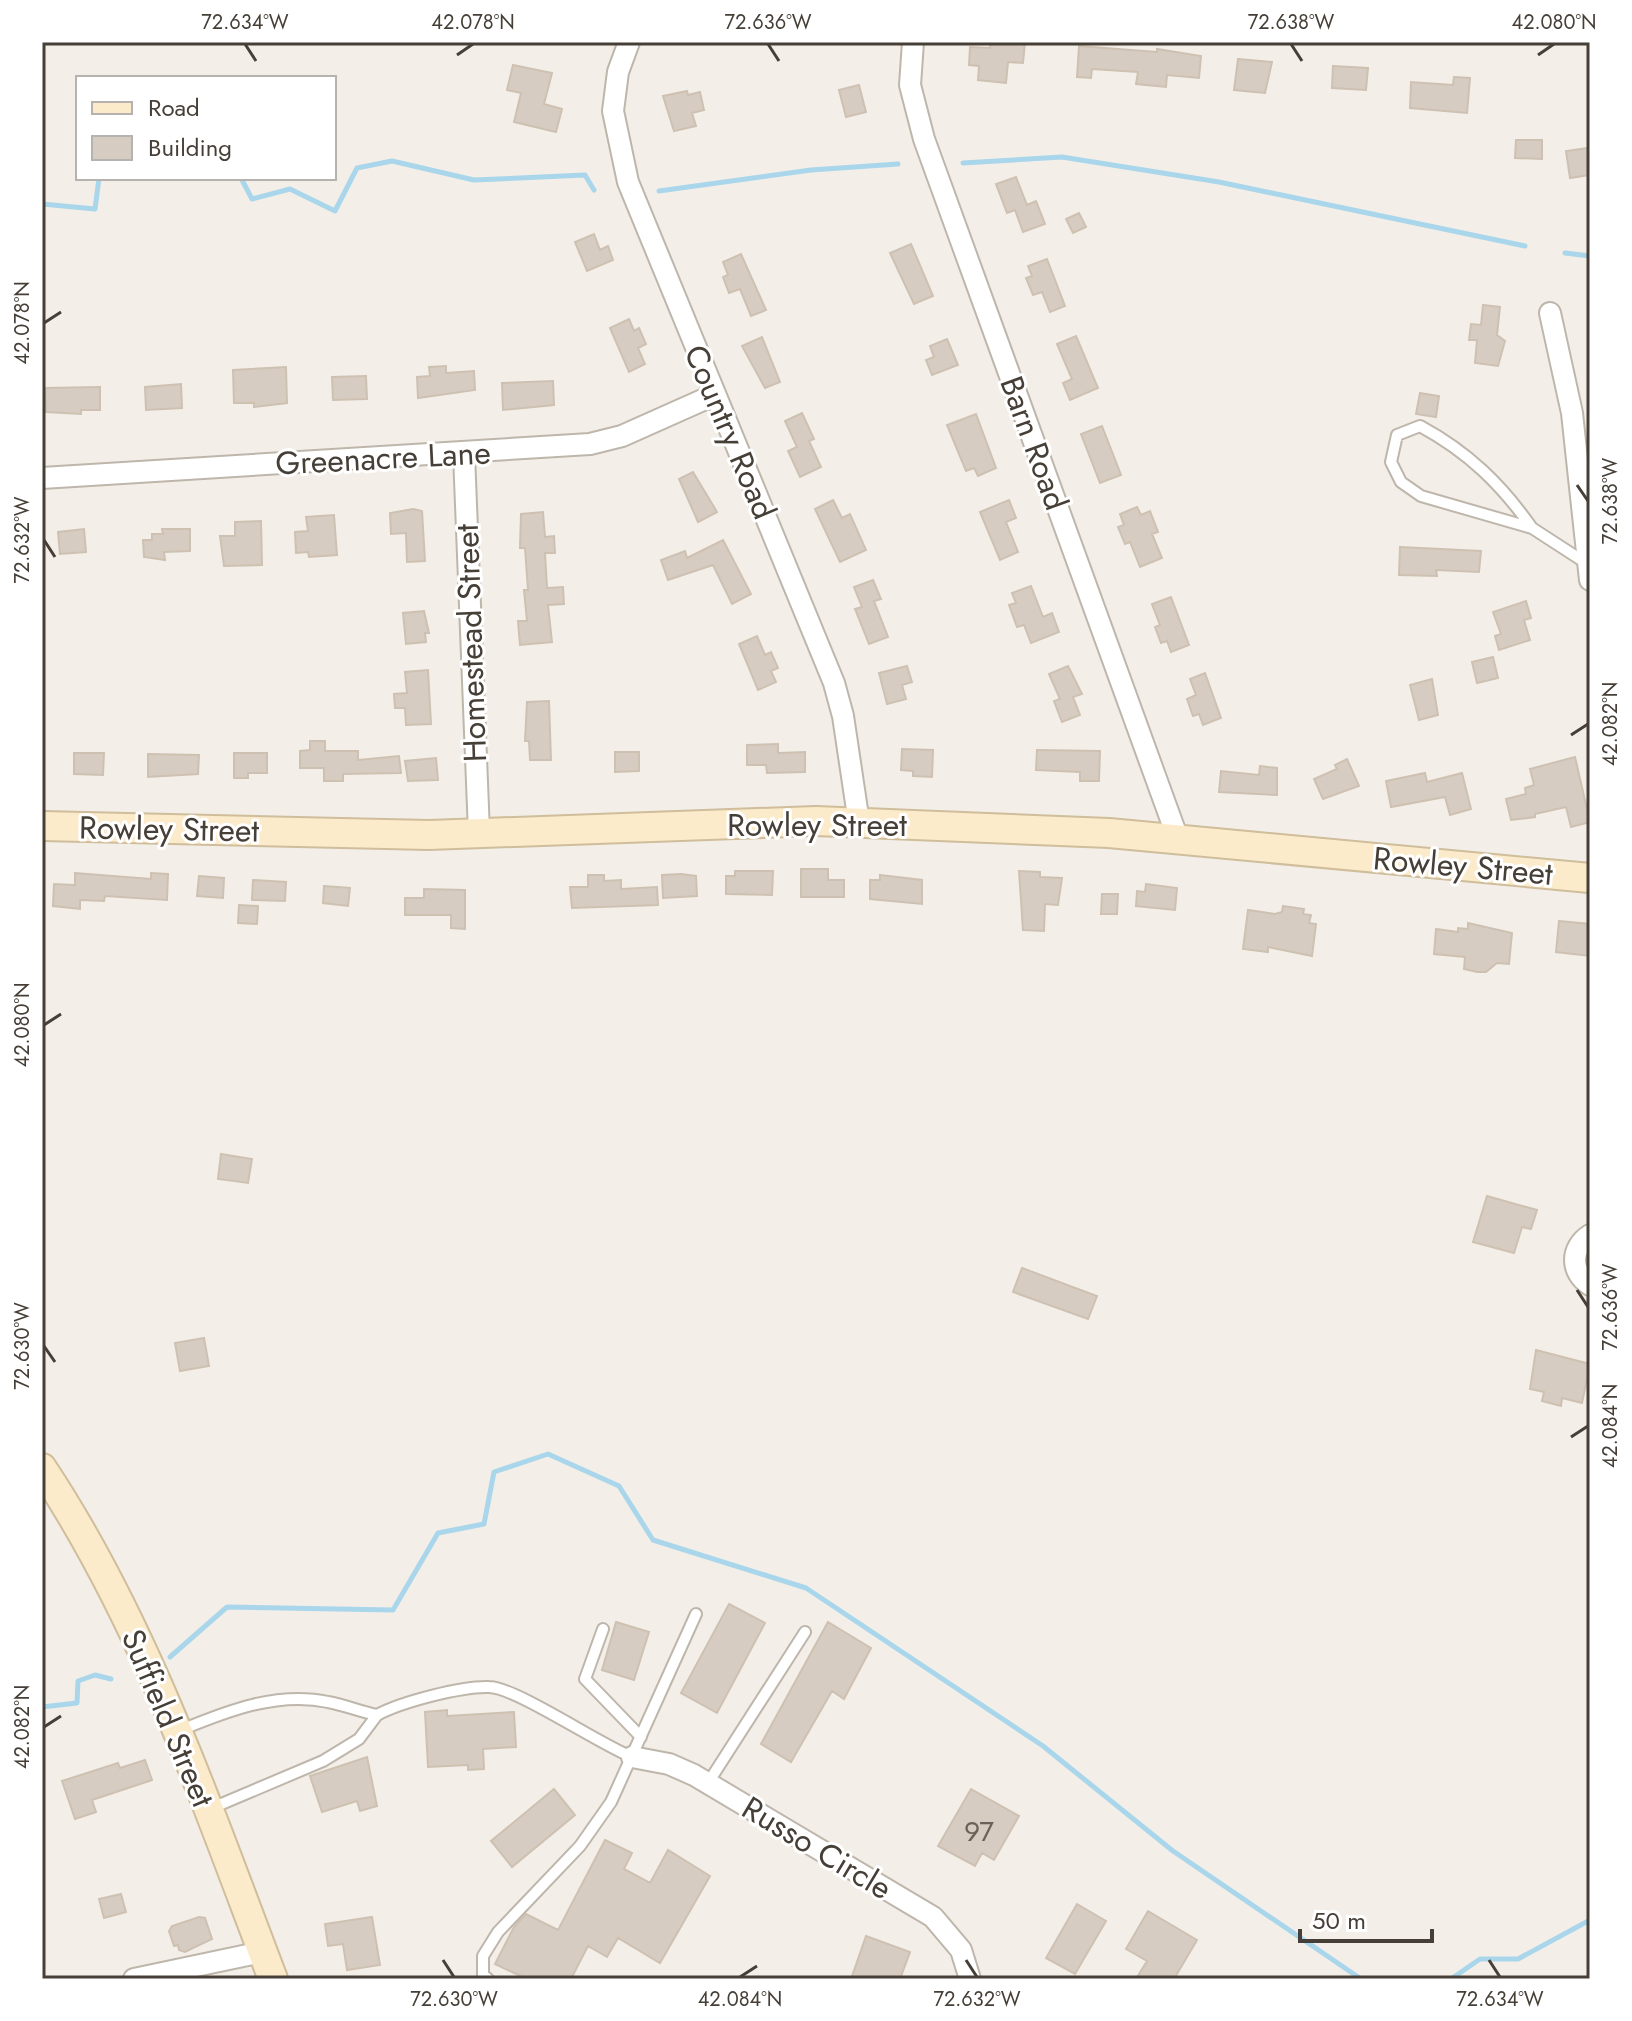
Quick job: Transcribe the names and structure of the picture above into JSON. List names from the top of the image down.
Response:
{
  "streets": {
    "street": [
      "Country Road",
      "Barn Road",
      "Greenacre Lane",
      "Homestead Street",
      "Rowley Street",
      "Suffield Street",
      "Russo Circle"
    ]
  },
  "crossings": [
    ["Country Road", "Greenacre Lane"],
    ["Country Road", "Rowley Street"],
    ["Barn Road", "Rowley Street"],
    ["Greenacre Lane", "Homestead Street"],
    ["Homestead Street", "Rowley Street"]
  ],
  "house_numbers": ["97"],
  "legend": ["Road", "Building"],
  "scale_bar": "50 m",
  "coordinates": [
    "72.634°W",
    "42.078°N",
    "72.636°W",
    "72.638°W",
    "42.080°N",
    "72.632°W",
    "42.082°N",
    "72.630°W",
    "42.084°N"
  ]
}
